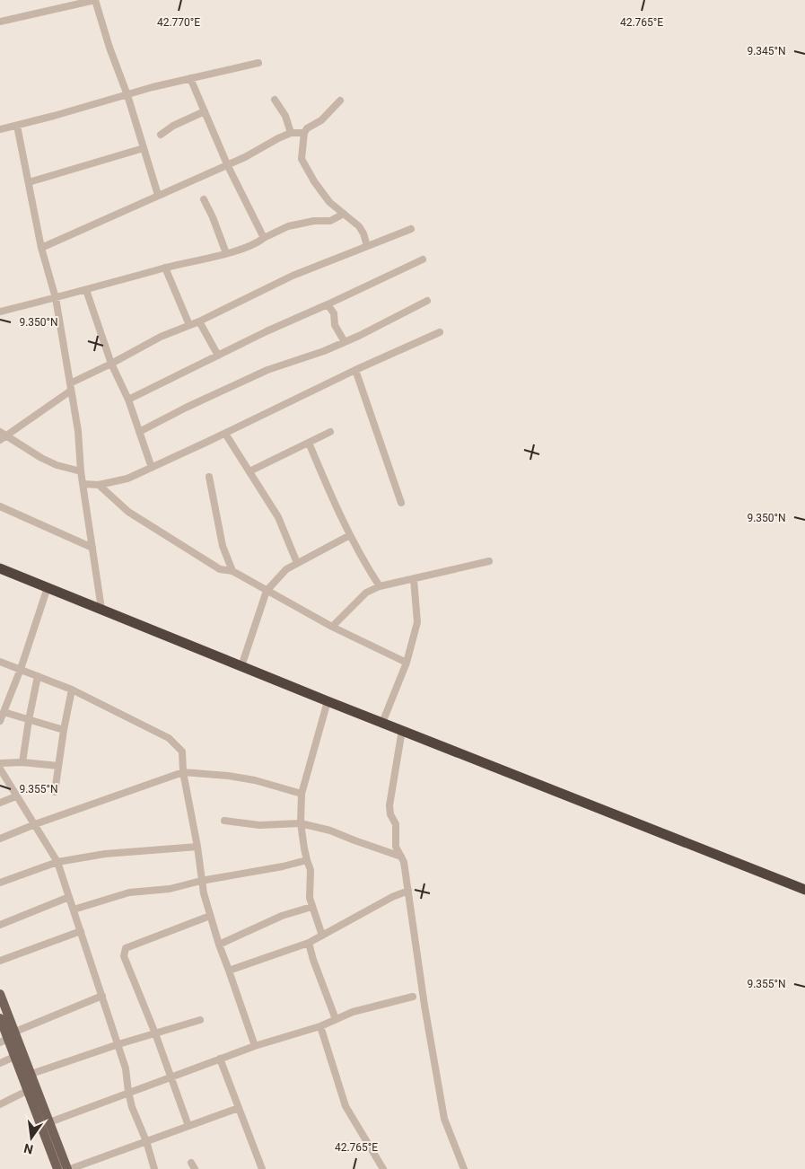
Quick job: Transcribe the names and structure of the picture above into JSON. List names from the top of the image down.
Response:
{
  "north": "bottom",
  "coordinates": [
    "42.770°E",
    "42.765°E",
    "9.345°N",
    "9.350°N",
    "9.355°N"
  ]
}
